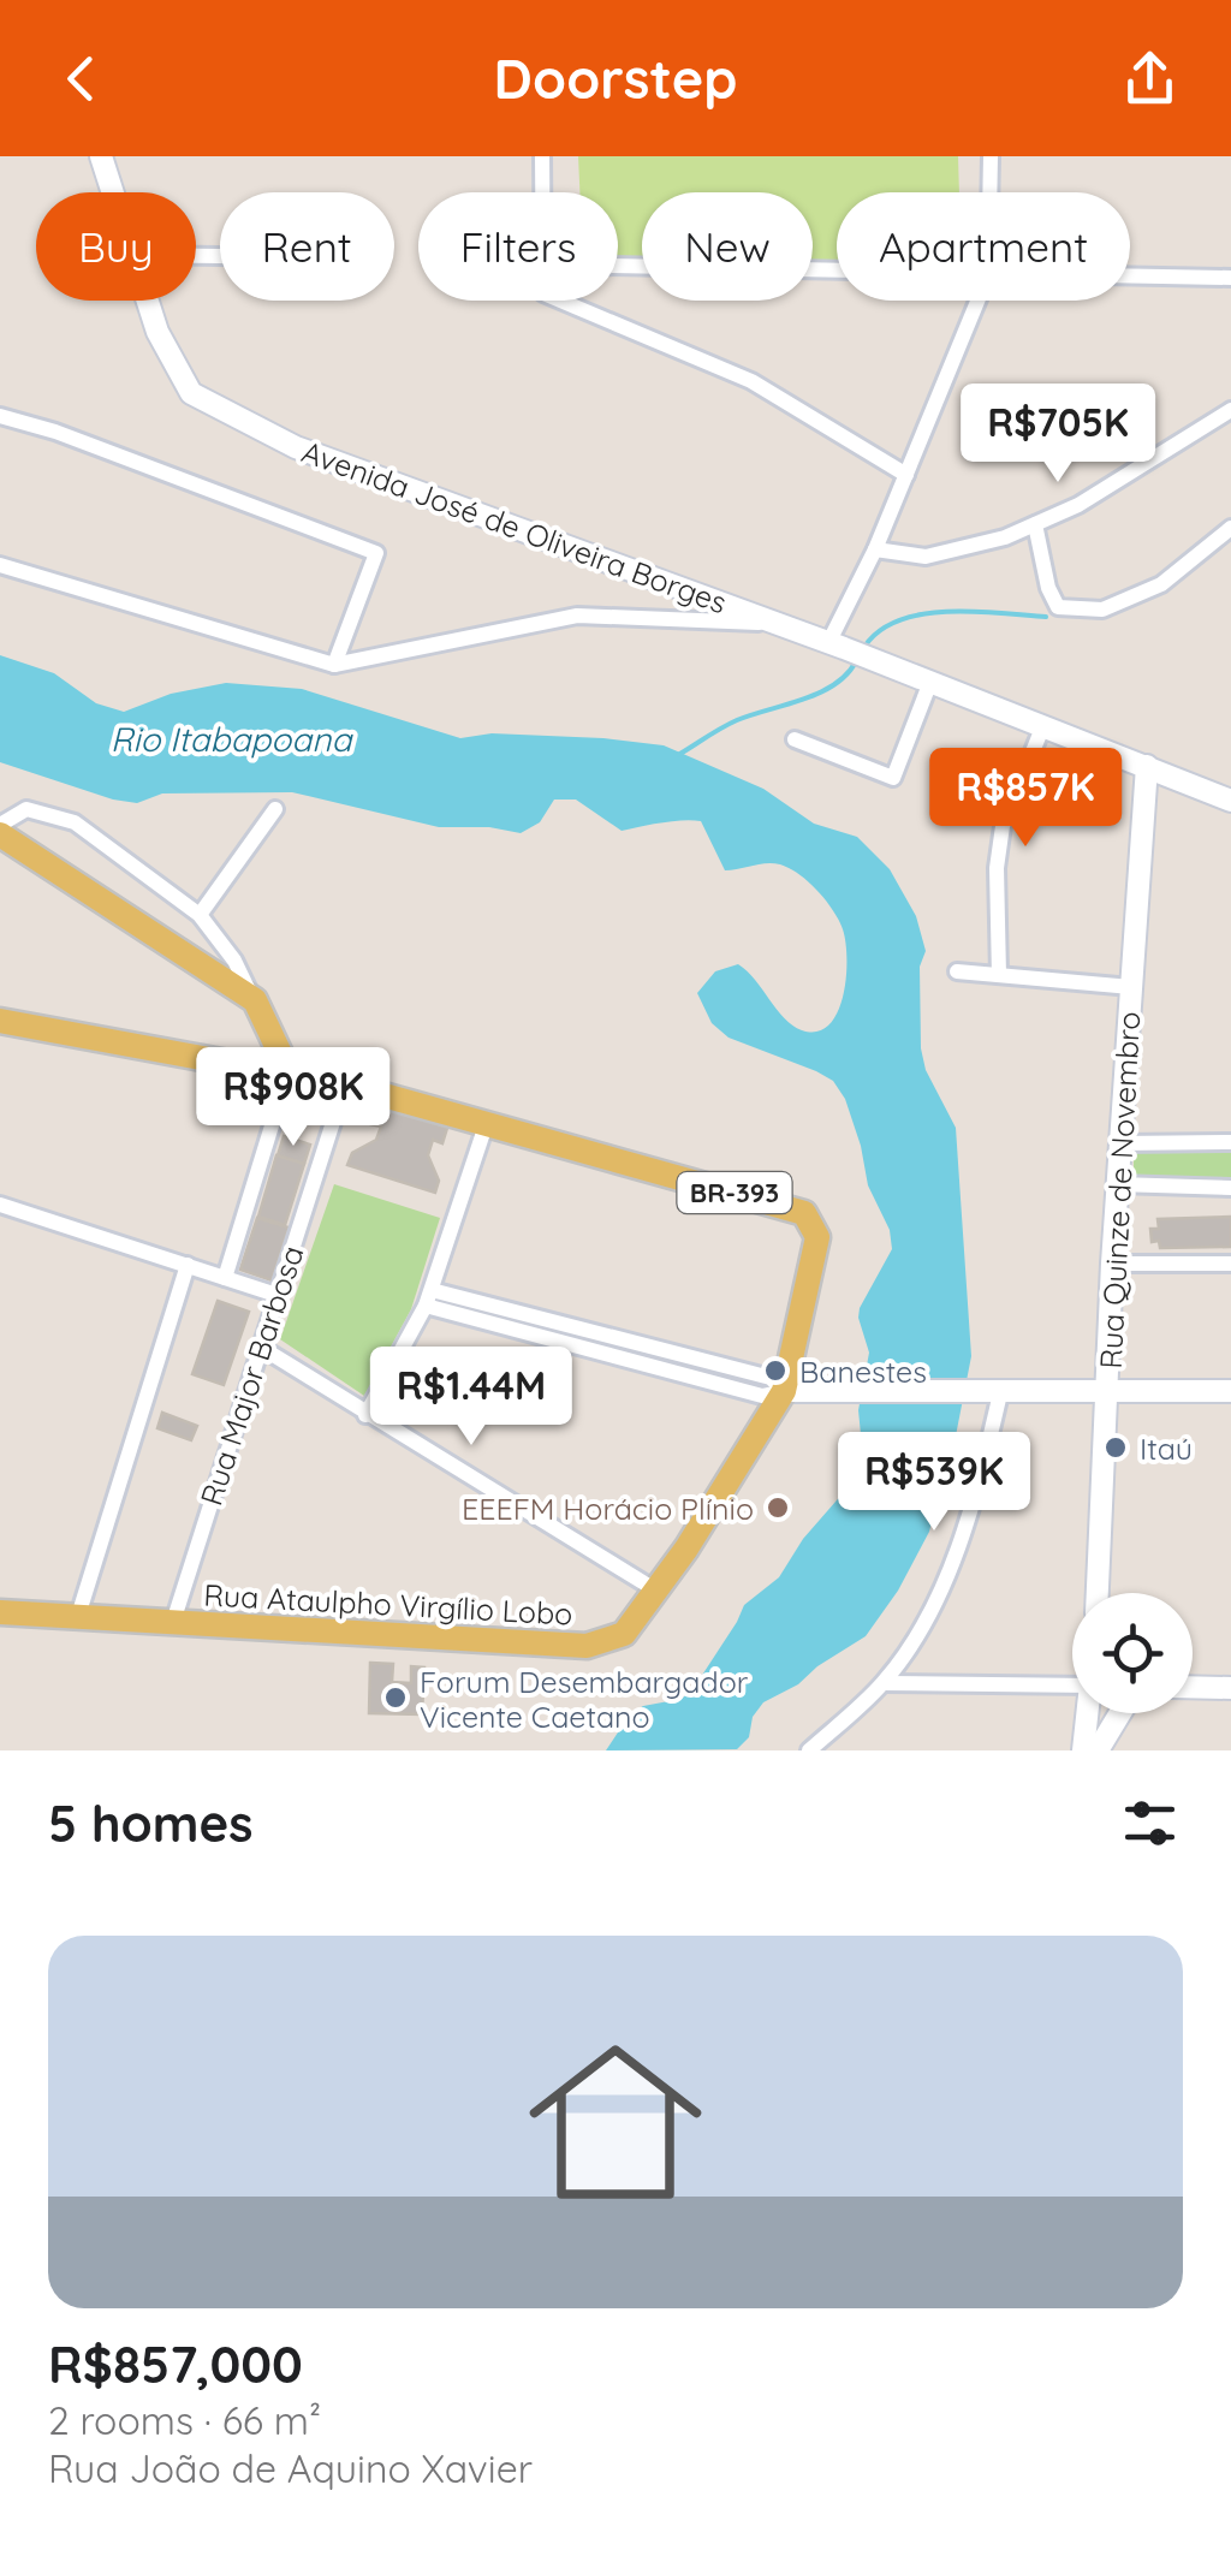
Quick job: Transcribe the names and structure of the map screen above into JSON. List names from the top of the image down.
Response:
{
  "streets": {
    "main road": [
      "Avenida José de Oliveira Borges",
      "Rua Quinze de Novembro",
      "BR-393",
      "Rua Ataulpho Virgílio Lobo"
    ],
    "street": ["Rua Major Barbosa"]
  },
  "crossings": [
    ["Avenida José de Oliveira Borges", "Rua Quinze de Novembro"],
    ["BR-393", "Rua Major Barbosa"],
    ["BR-393", "Rua Ataulpho Virgílio Lobo"],
    ["Rua Major Barbosa", "Rua Ataulpho Virgílio Lobo"]
  ],
  "water": ["Rio Itabapoana"],
  "places": [
    "Banestes",
    "Itaú",
    "EEEFM Horácio Plínio",
    "Forum Desembargador Vicente Caetano"
  ],
  "page": {
    "header": "Doorstep",
    "chip": [
      "Buy",
      "Rent",
      "Filters",
      "New",
      "Apartment"
    ],
    "price": [
      "R$705K",
      "R$857K",
      "R$908K",
      "R$1.44M",
      "R$539K"
    ],
    "heading": "5 homes",
    "list": [
      {
        "name": "R$857,000",
        "note": "2 rooms · 66 m² · Rua João de Aquino Xavier"
      }
    ]
  }
}
